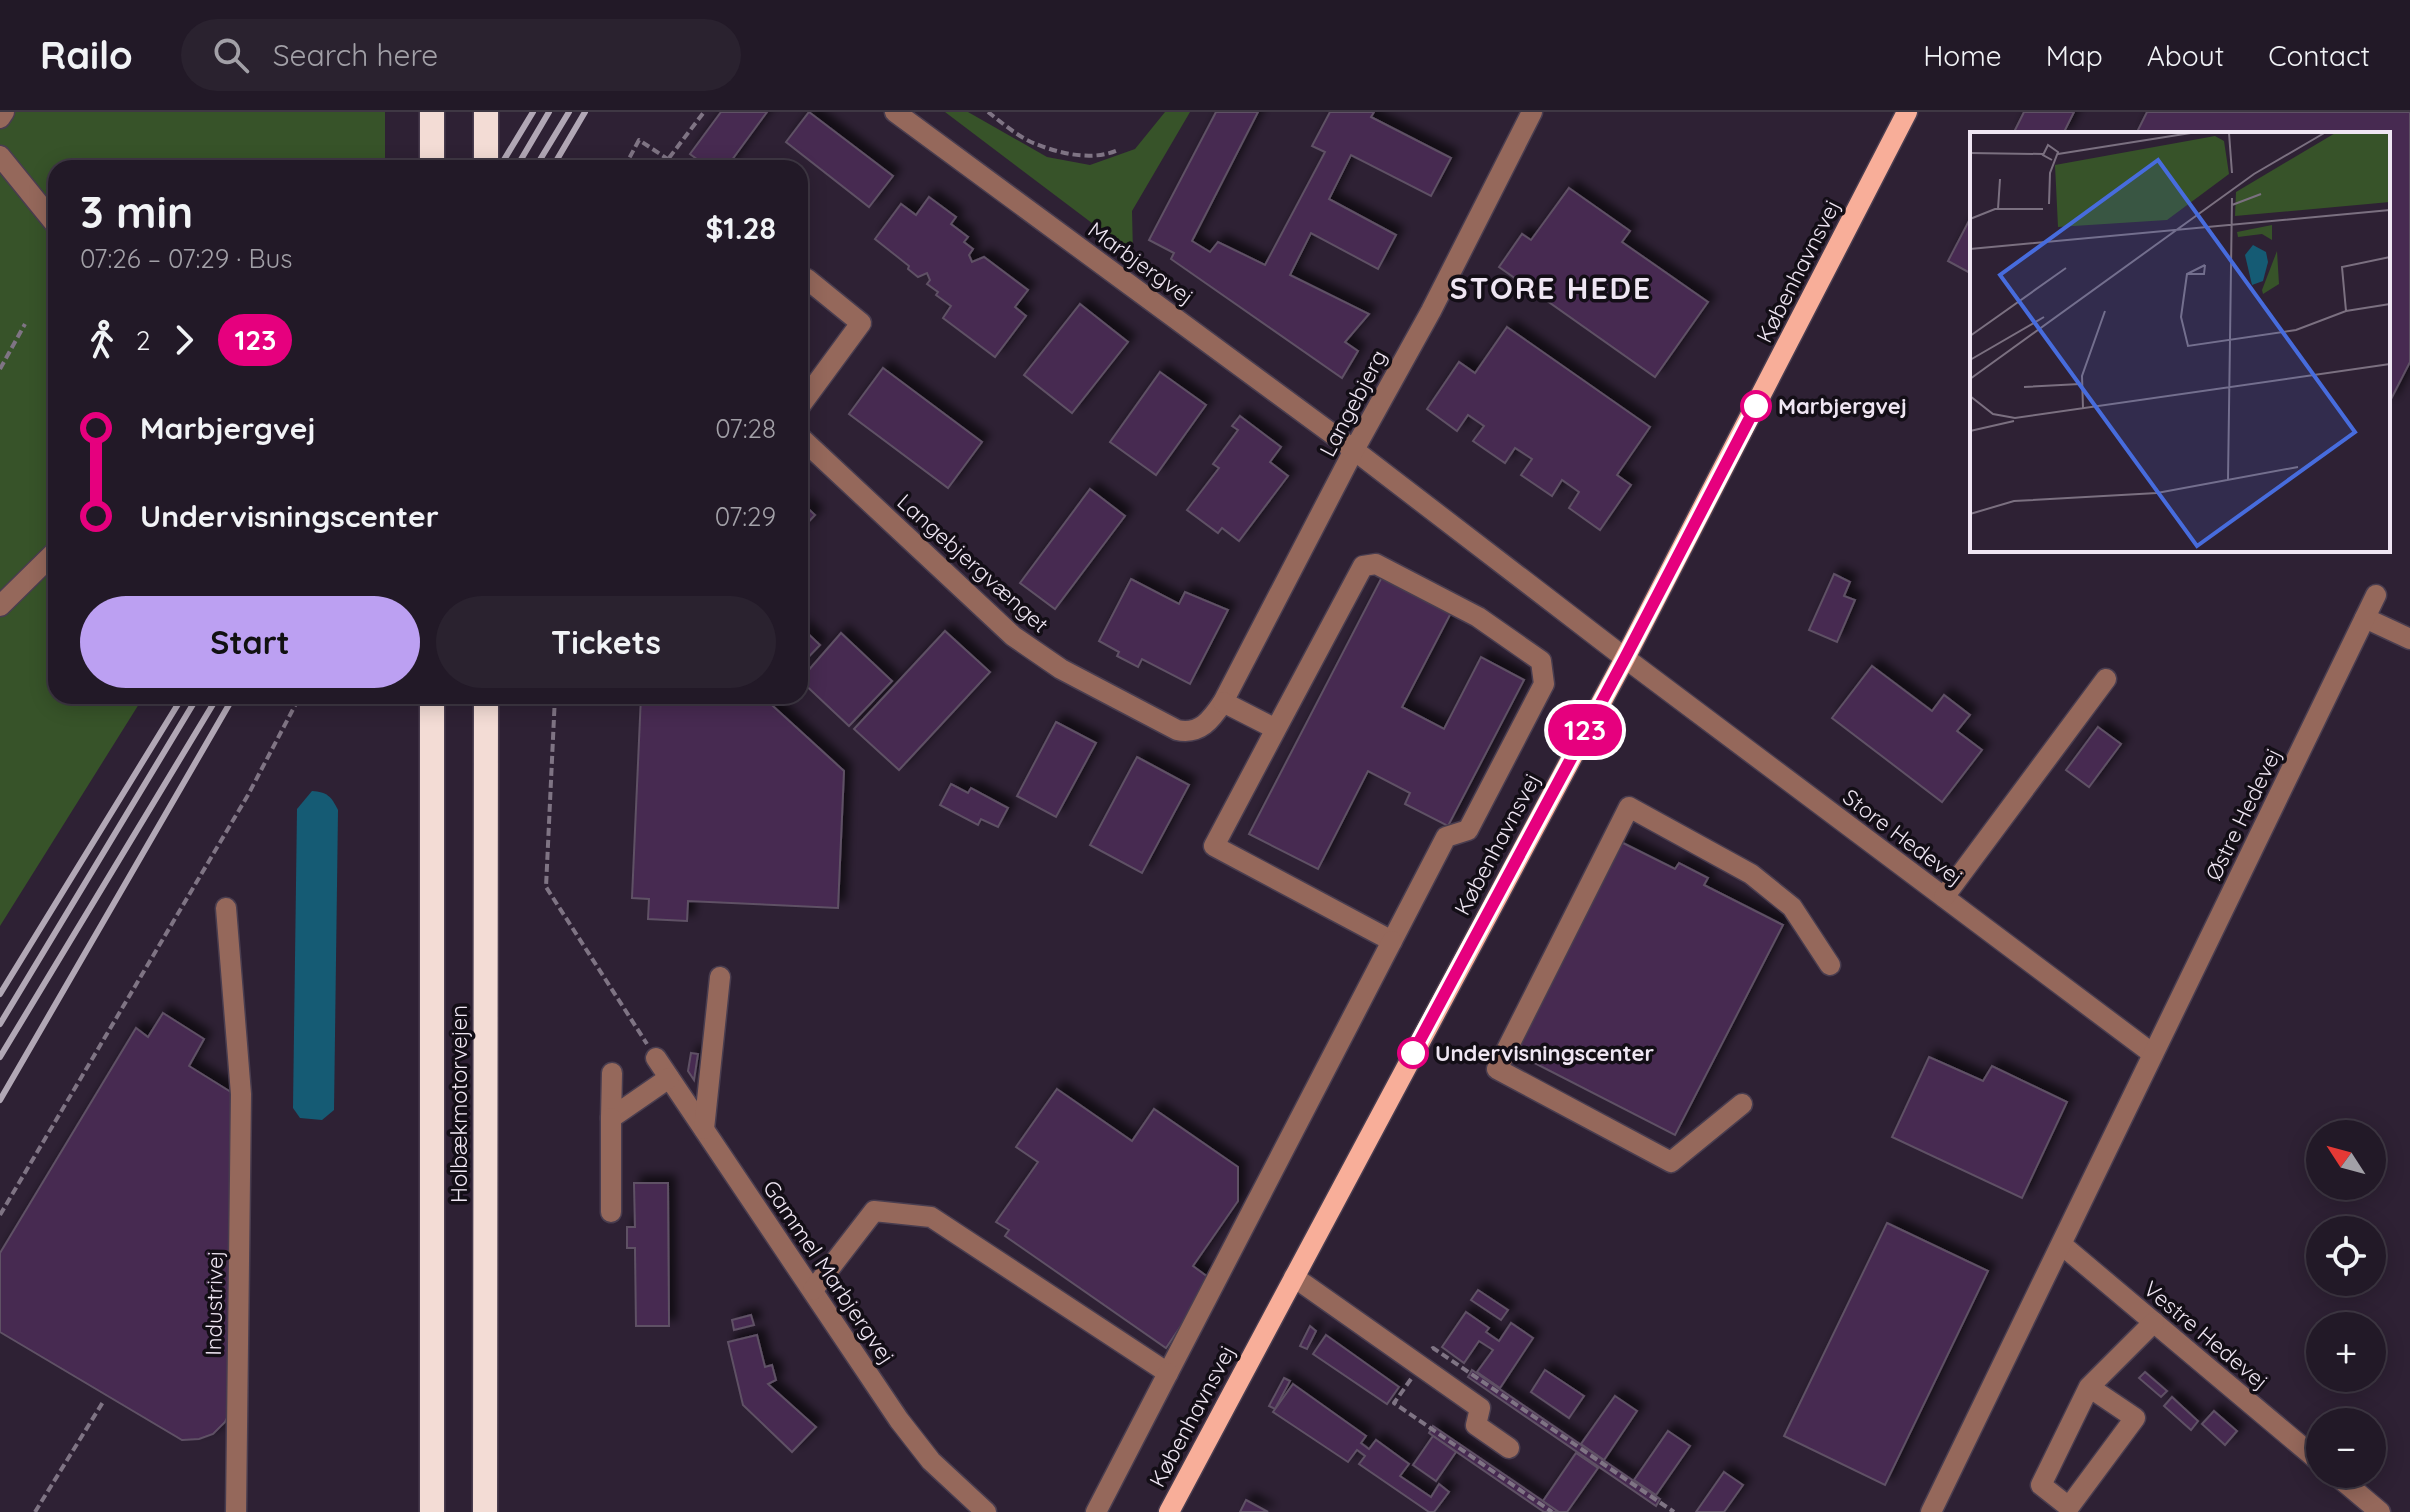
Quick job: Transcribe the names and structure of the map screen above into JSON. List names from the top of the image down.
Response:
{
  "streets": {
    "highway": ["Holbækmotorvejen"],
    "main road": ["Københavnsvej"],
    "street": [
      "Marbjergvej",
      "Langebjerg",
      "Langebjergvænget",
      "Østre Hedevej",
      "Store Hedevej",
      "Gammel Marbjergvej",
      "Industrivej",
      "Vestre Hedevej"
    ]
  },
  "crossings": [
    ["Marbjergvej", "Københavnsvej"],
    ["Marbjergvej", "Langebjerg"],
    ["Marbjergvej", "Store Hedevej"],
    ["Københavnsvej", "Store Hedevej"],
    ["Langebjerg", "Langebjergvænget"],
    ["Østre Hedevej", "Store Hedevej"]
  ],
  "districts": ["STORE HEDE"],
  "places": ["Marbjergvej", "Undervisningscenter"],
  "lines": ["bus line 123"],
  "north": "top left",
  "page": {
    "header": "Railo",
    "search": "Search here",
    "nav": [
      "Home",
      "Map",
      "About",
      "Contact"
    ],
    "on_map": "123",
    "heading": ["3 min", "07:26 – 07:29 · Bus", "$1.28"],
    "legs": ["2", "123"],
    "list": [
      {
        "name": "Marbjergvej",
        "value": "07:28"
      },
      {
        "name": "Undervisningscenter",
        "value": "07:29"
      }
    ],
    "buttons": ["Start", "Tickets"],
    "map_buttons": ["+", "−"]
  }
}
